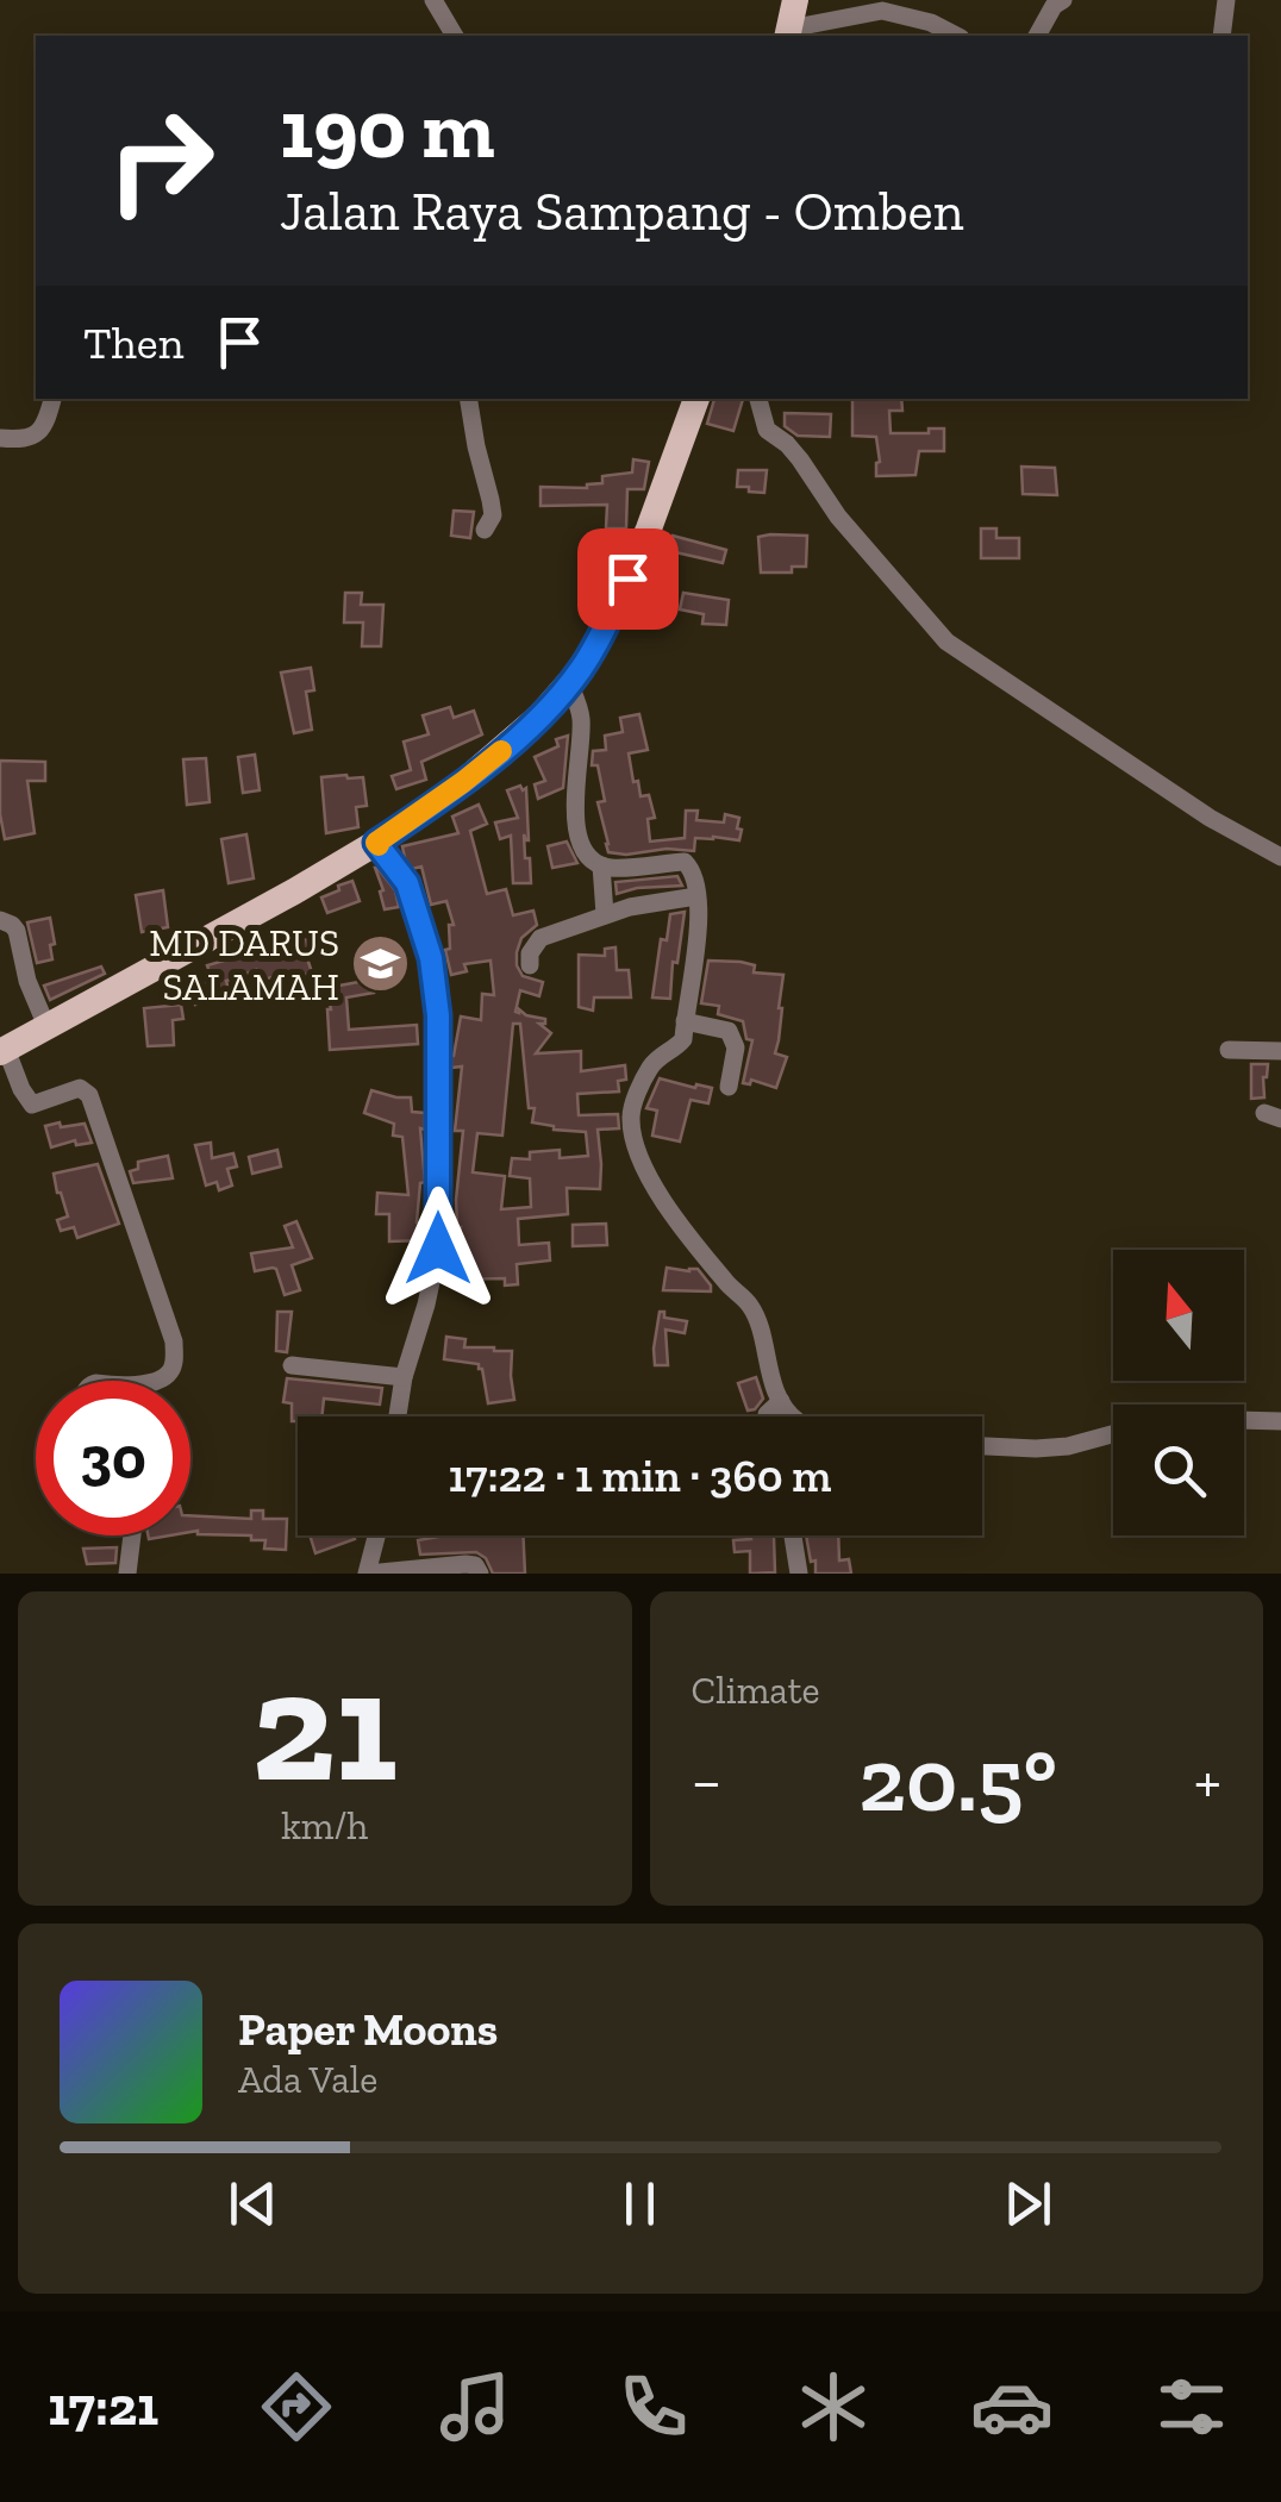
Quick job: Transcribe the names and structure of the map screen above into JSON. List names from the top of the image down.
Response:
{
  "places": {
    "school or university": ["MD DARUS SALAMAH"]
  },
  "north": "top",
  "page": {
    "turn": ["190 m", "Jalan Raya Sampang - Omben"],
    "then": "Then",
    "limit": "30",
    "trip": "17:22 · 1 min · 360 m",
    "tile": [
      ["21", "km/h"],
      "Climate"
    ],
    "heat": ["−", "20.5°", "+"],
    "song": ["Paper Moons", "Ada Vale"],
    "tabs": "17:21"
  }
}
